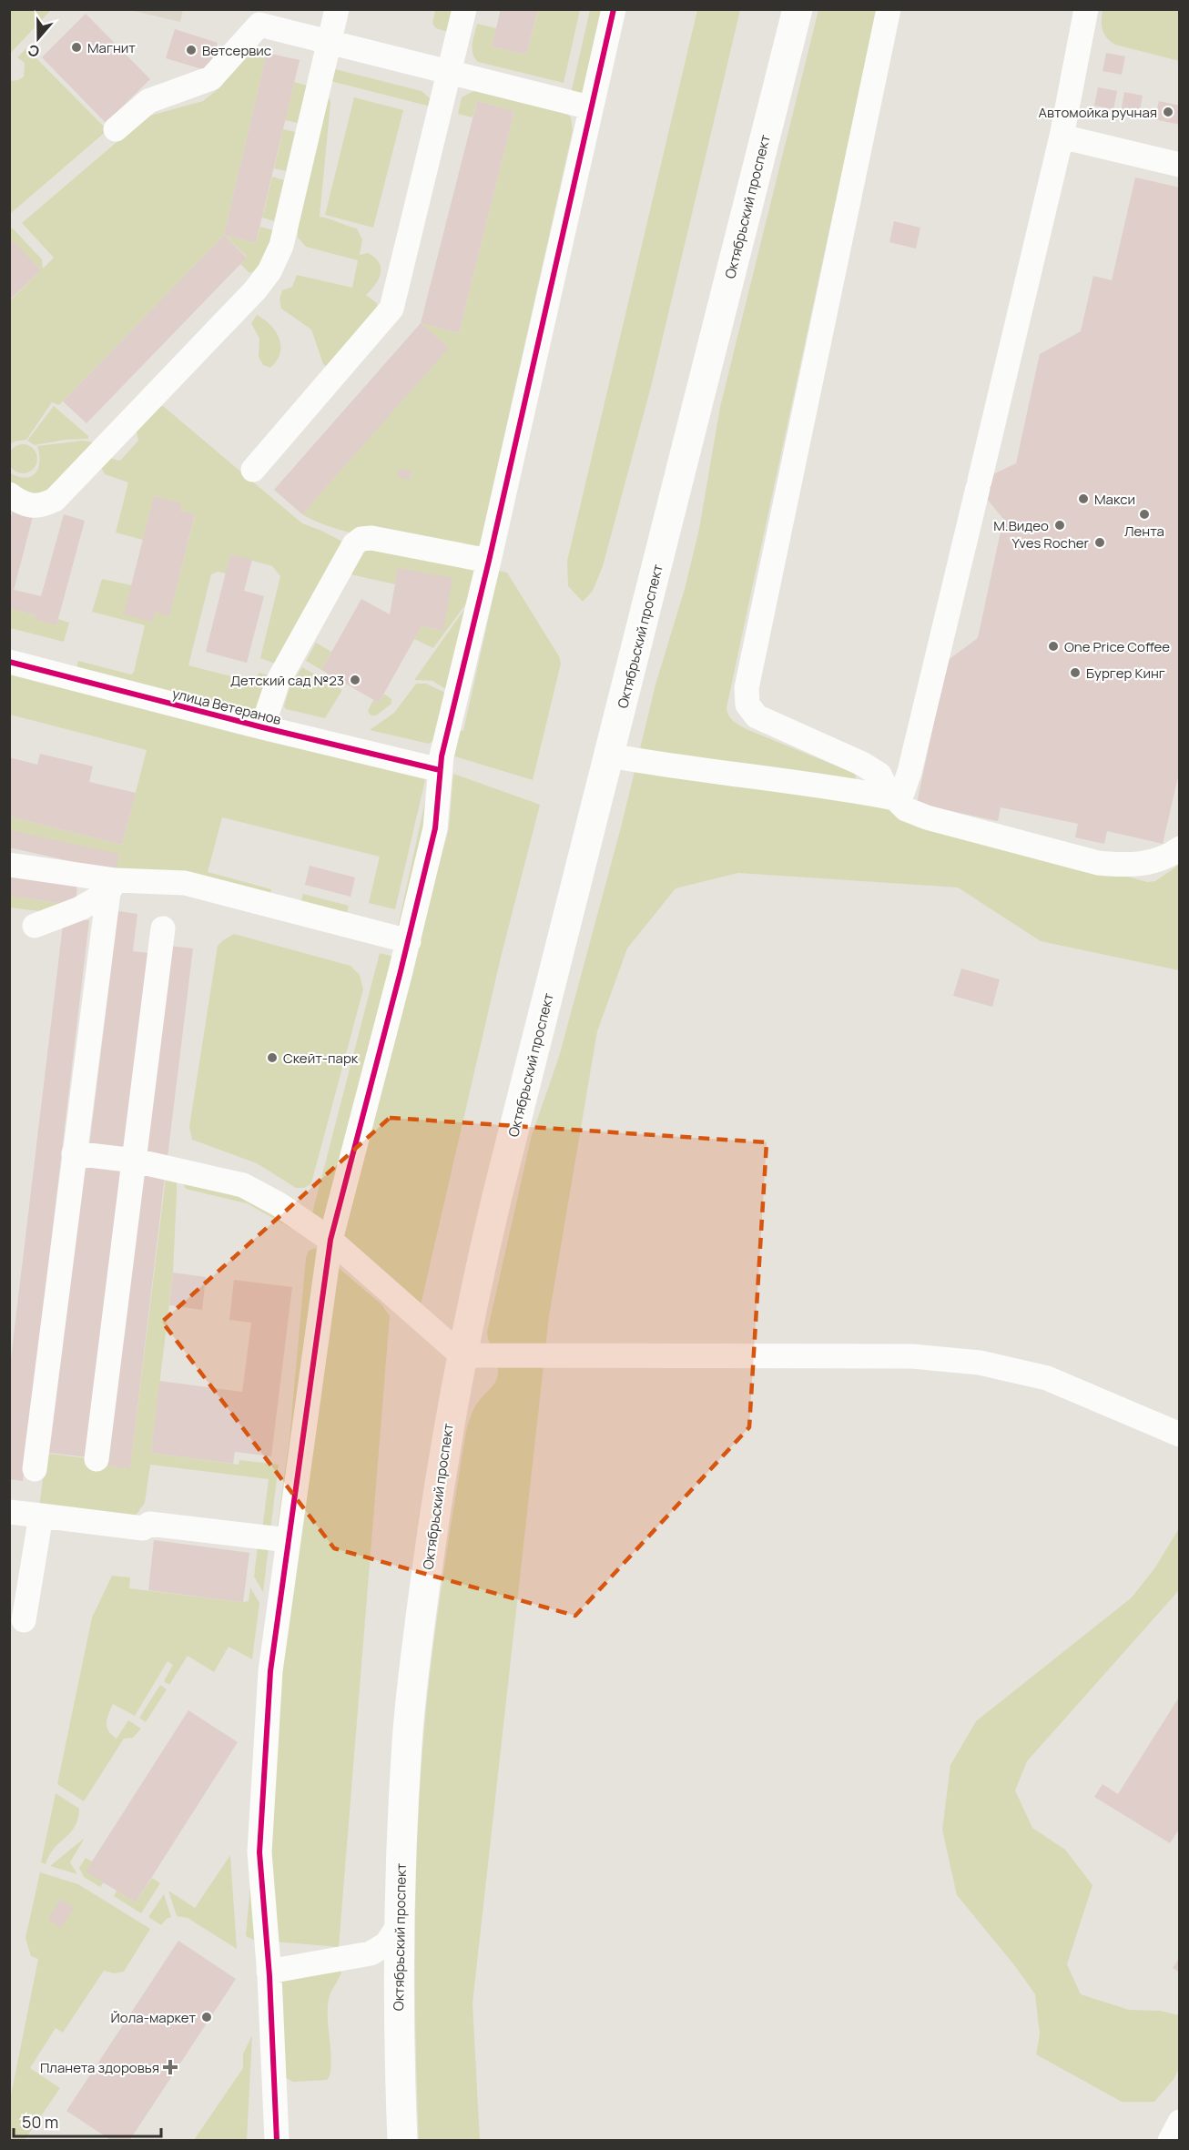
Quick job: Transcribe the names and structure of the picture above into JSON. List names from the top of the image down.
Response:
{
  "streets": {
    "main road": ["Октябрьский проспект"],
    "street": ["улица Ветеранов"]
  },
  "places": {
    "other": [
      "Магнит",
      "Ветсервис",
      "Автомойка ручная",
      "Макси",
      "Лента",
      "М.Видео",
      "Yves Rocher",
      "One Price Coffee",
      "Бургер Кинг",
      "Детский сад №23",
      "Скейт-парк",
      "Йола-маркет"
    ],
    "health": ["Планета здоровья"]
  },
  "scale_bar": "50 m",
  "north": "bottom"
}
